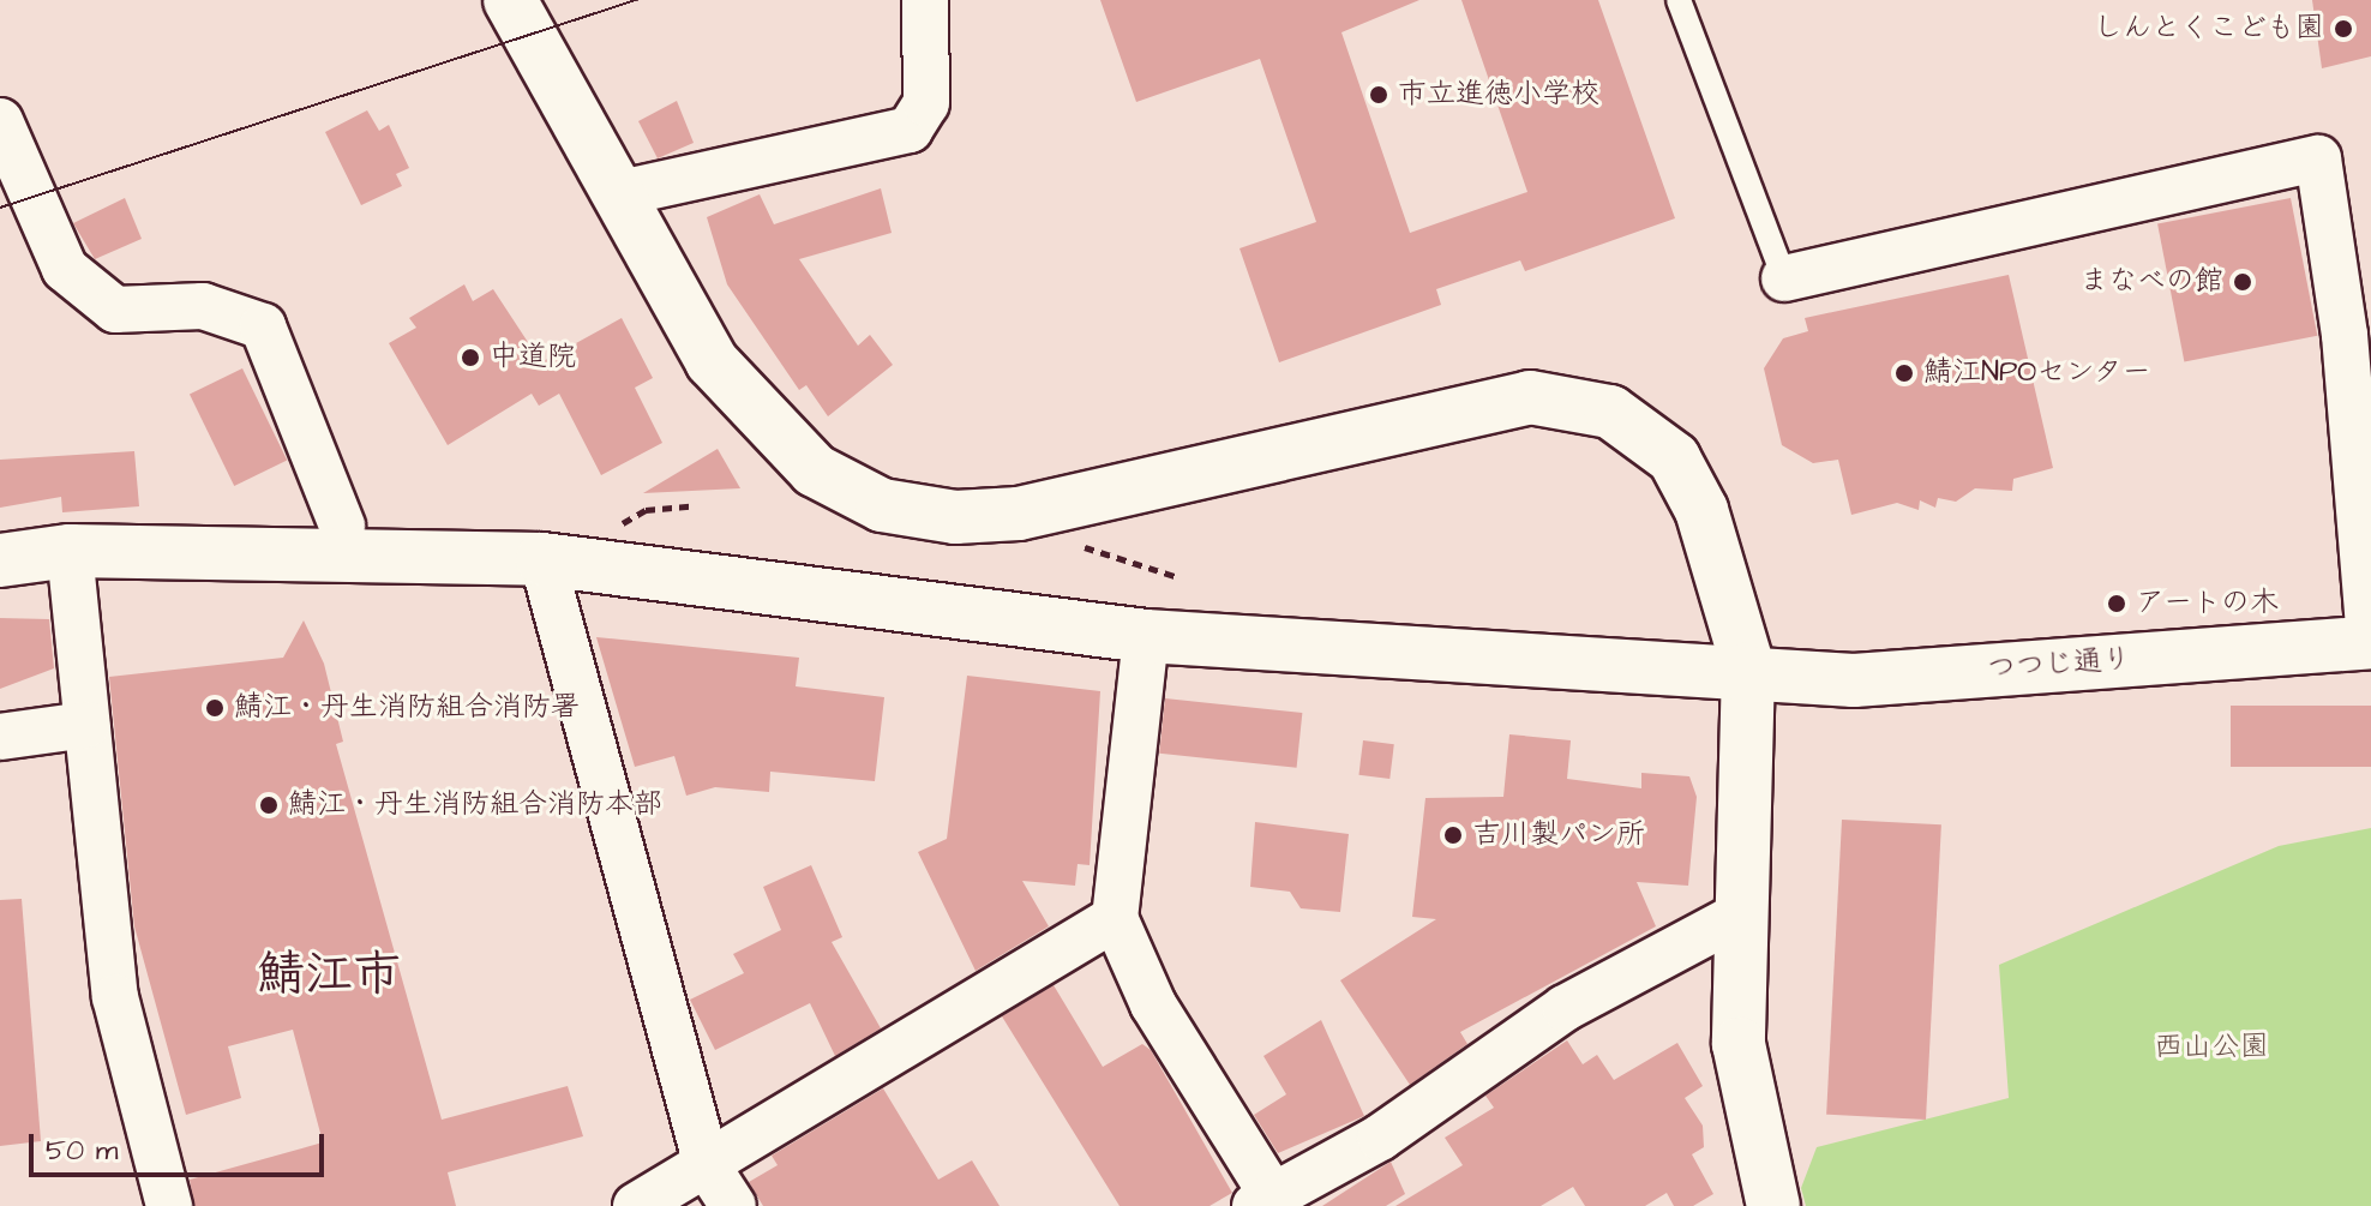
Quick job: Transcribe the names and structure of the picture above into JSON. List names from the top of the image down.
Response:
{
  "streets": {
    "street": ["つつじ通り"]
  },
  "districts": ["鯖江市"],
  "parks": ["西山公園"],
  "places": [
    "しんとくこども園",
    "市立進徳小学校",
    "まなべの館",
    "中道院",
    "鯖江NPOセンター",
    "アートの木",
    "鯖江・丹生消防組合消防署",
    "鯖江・丹生消防組合消防本部",
    "吉川製パン所"
  ],
  "scale_bar": "50 m"
}
